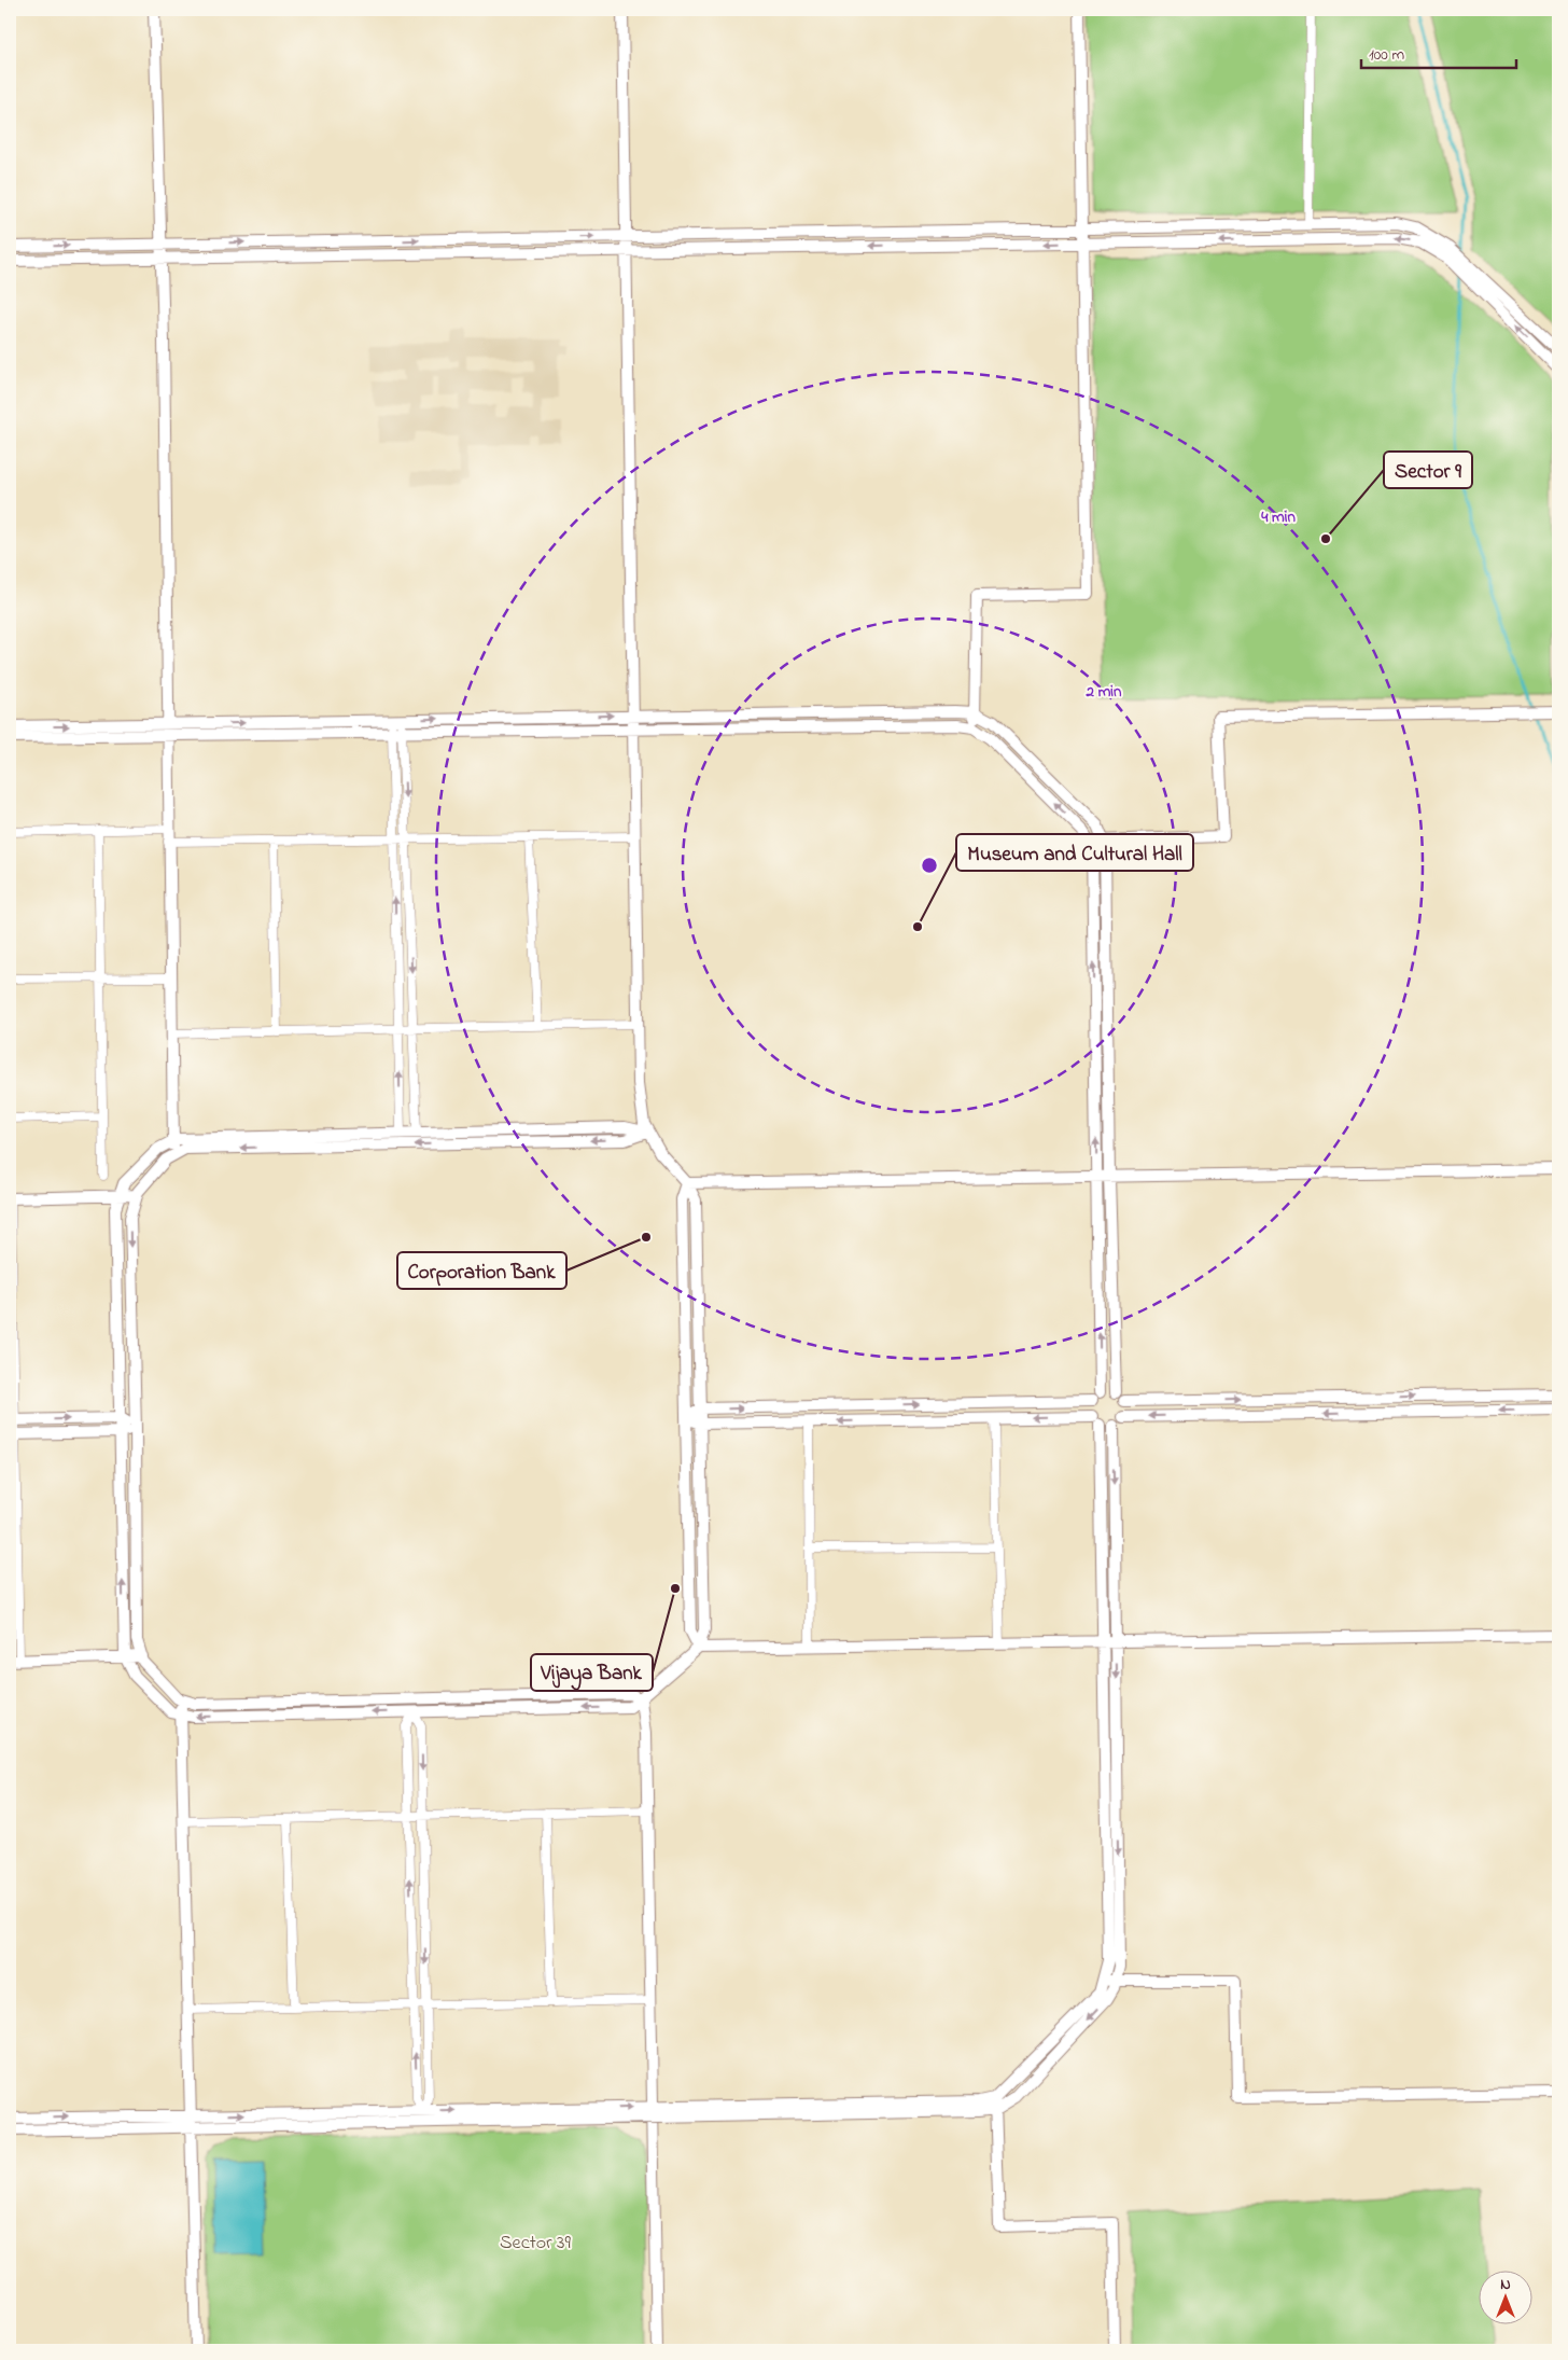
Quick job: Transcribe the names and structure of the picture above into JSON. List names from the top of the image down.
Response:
{
  "parks": ["Sector 39"],
  "places": [
    "Sector 9",
    "Museum and Cultural Hall",
    "Corporation Bank",
    "Vijaya Bank"
  ],
  "scale_bar": "100 m",
  "north": "top",
  "rings": ["4 min", "2 min"]
}
